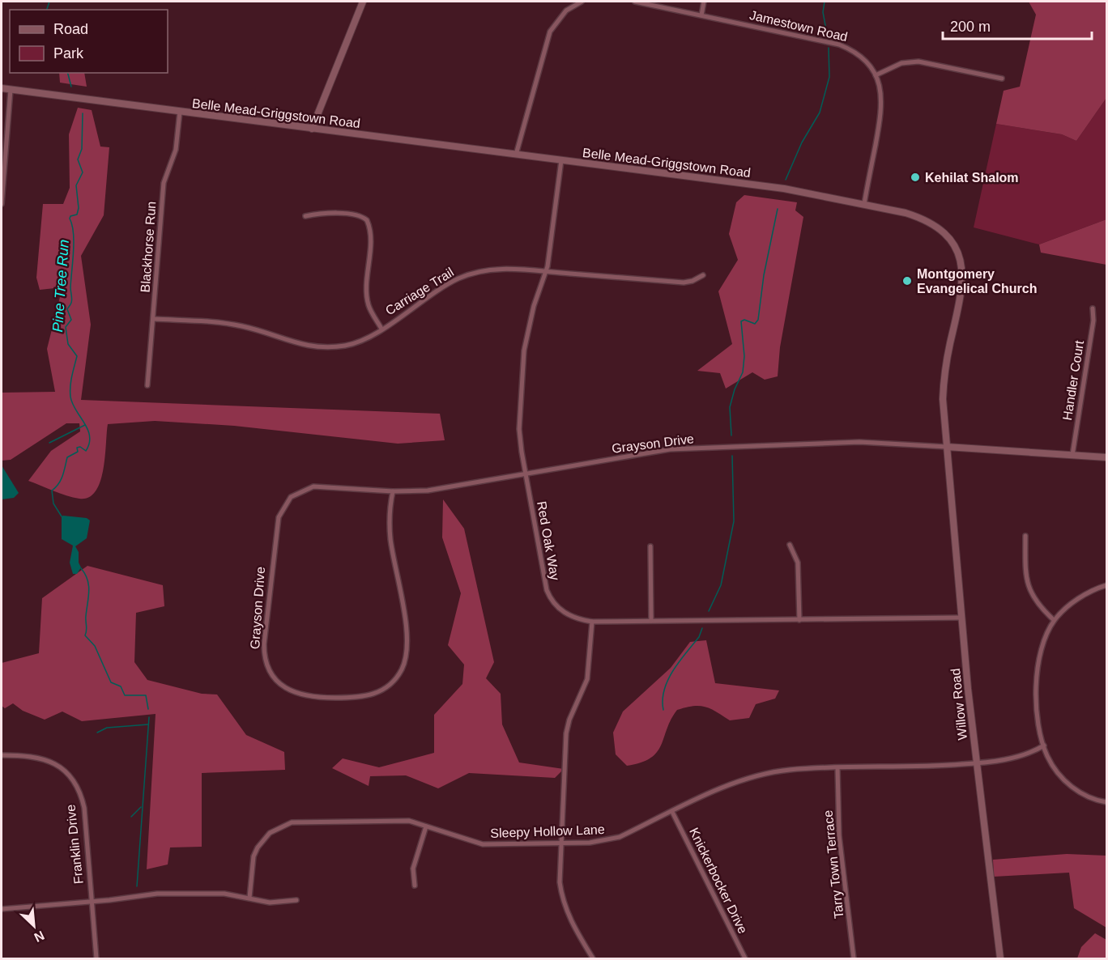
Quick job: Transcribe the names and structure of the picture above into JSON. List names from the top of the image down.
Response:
{
  "streets": {
    "street": [
      "Jamestown Road",
      "Belle Mead-Griggstown Road",
      "Blackhorse Run",
      "Carriage Trail",
      "Handler Court",
      "Grayson Drive",
      "Red Oak Way",
      "Willow Road",
      "Sleepy Hollow Lane",
      "Franklin Drive",
      "Tarry Town Terrace",
      "Knickerbocker Drive"
    ]
  },
  "crossings": [
    ["Jamestown Road", "Belle Mead-Griggstown Road"],
    ["Belle Mead-Griggstown Road", "Blackhorse Run"],
    ["Belle Mead-Griggstown Road", "Grayson Drive"],
    ["Belle Mead-Griggstown Road", "Red Oak Way"],
    ["Belle Mead-Griggstown Road", "Willow Road"],
    ["Blackhorse Run", "Carriage Trail"],
    ["Carriage Trail", "Red Oak Way"],
    ["Grayson Drive", "Red Oak Way"],
    ["Grayson Drive", "Willow Road"],
    ["Red Oak Way", "Willow Road"],
    ["Willow Road", "Sleepy Hollow Lane"],
    ["Sleepy Hollow Lane", "Tarry Town Terrace"],
    ["Sleepy Hollow Lane", "Knickerbocker Drive"]
  ],
  "water": ["Pine Tree Run"],
  "places": ["Kehilat Shalom", "Montgomery Evangelical Church"],
  "legend": ["Road", "Park"],
  "scale_bar": "200 m",
  "north": "bottom right"
}
